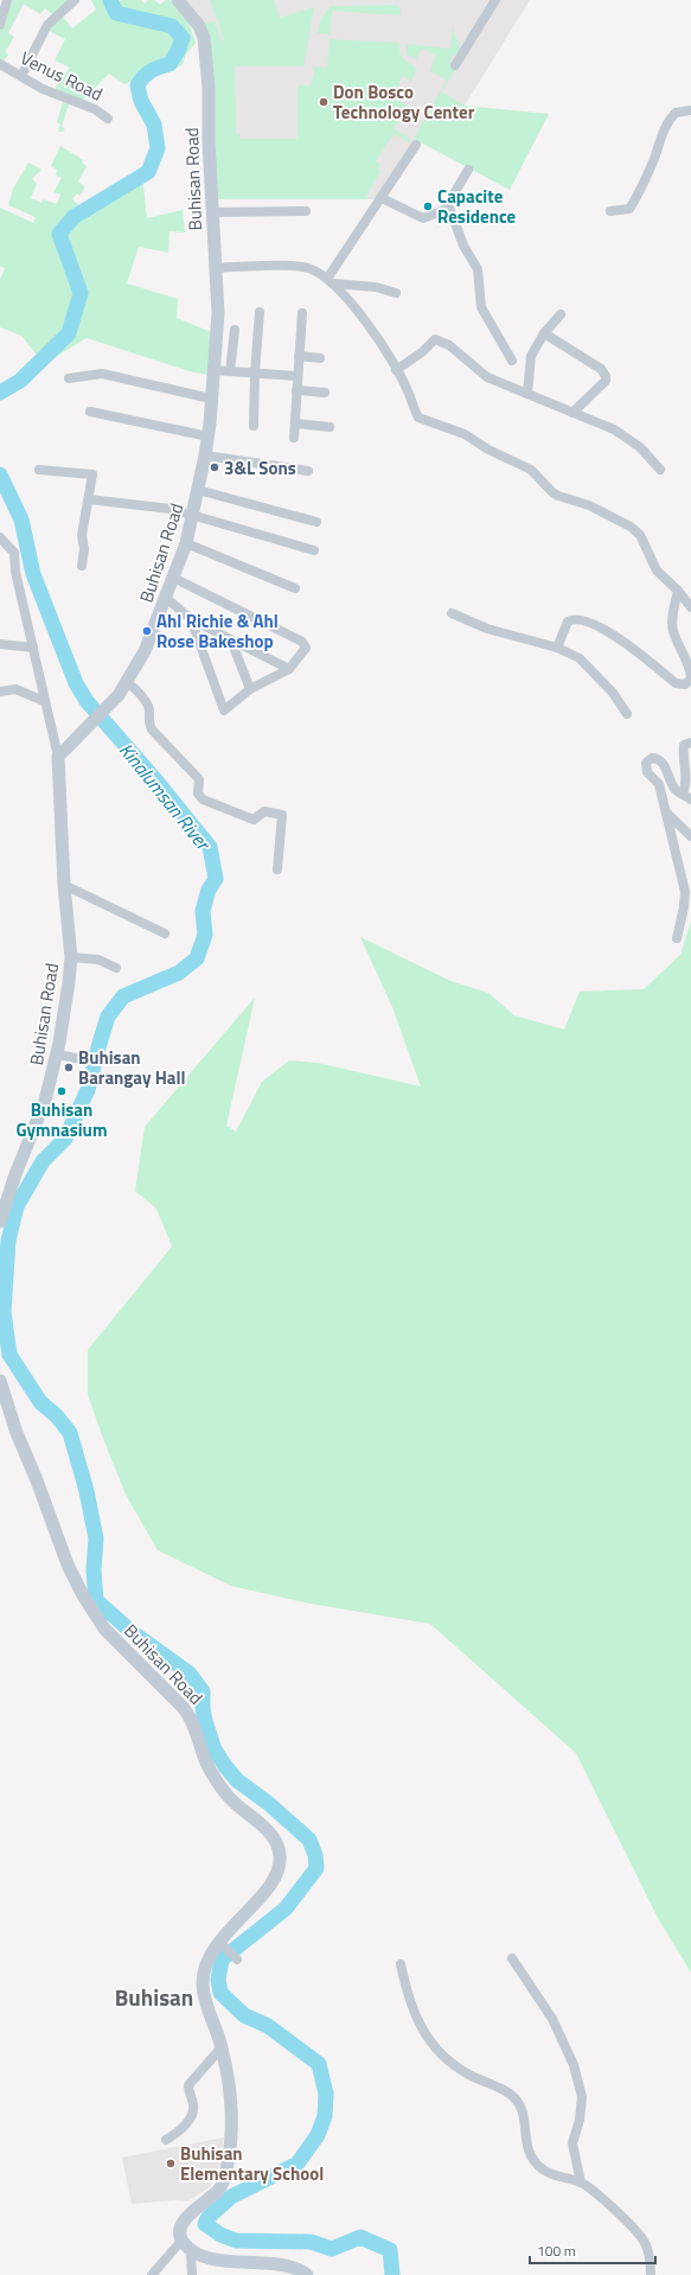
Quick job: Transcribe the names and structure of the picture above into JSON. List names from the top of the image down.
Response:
{
  "streets": {
    "street": ["Venus Road", "Buhisan Road"]
  },
  "districts": ["Buhisan"],
  "water": ["Kinalumsan River"],
  "places": [
    "Don Bosco Technology Center",
    "Capacite Residence",
    "3&L Sons",
    "Ahl Richie & Ahl Rose Bakeshop",
    "Buhisan Barangay Hall",
    "Buhisan Gymnasium",
    "Buhisan Elementary School"
  ],
  "scale_bar": "100 m"
}
